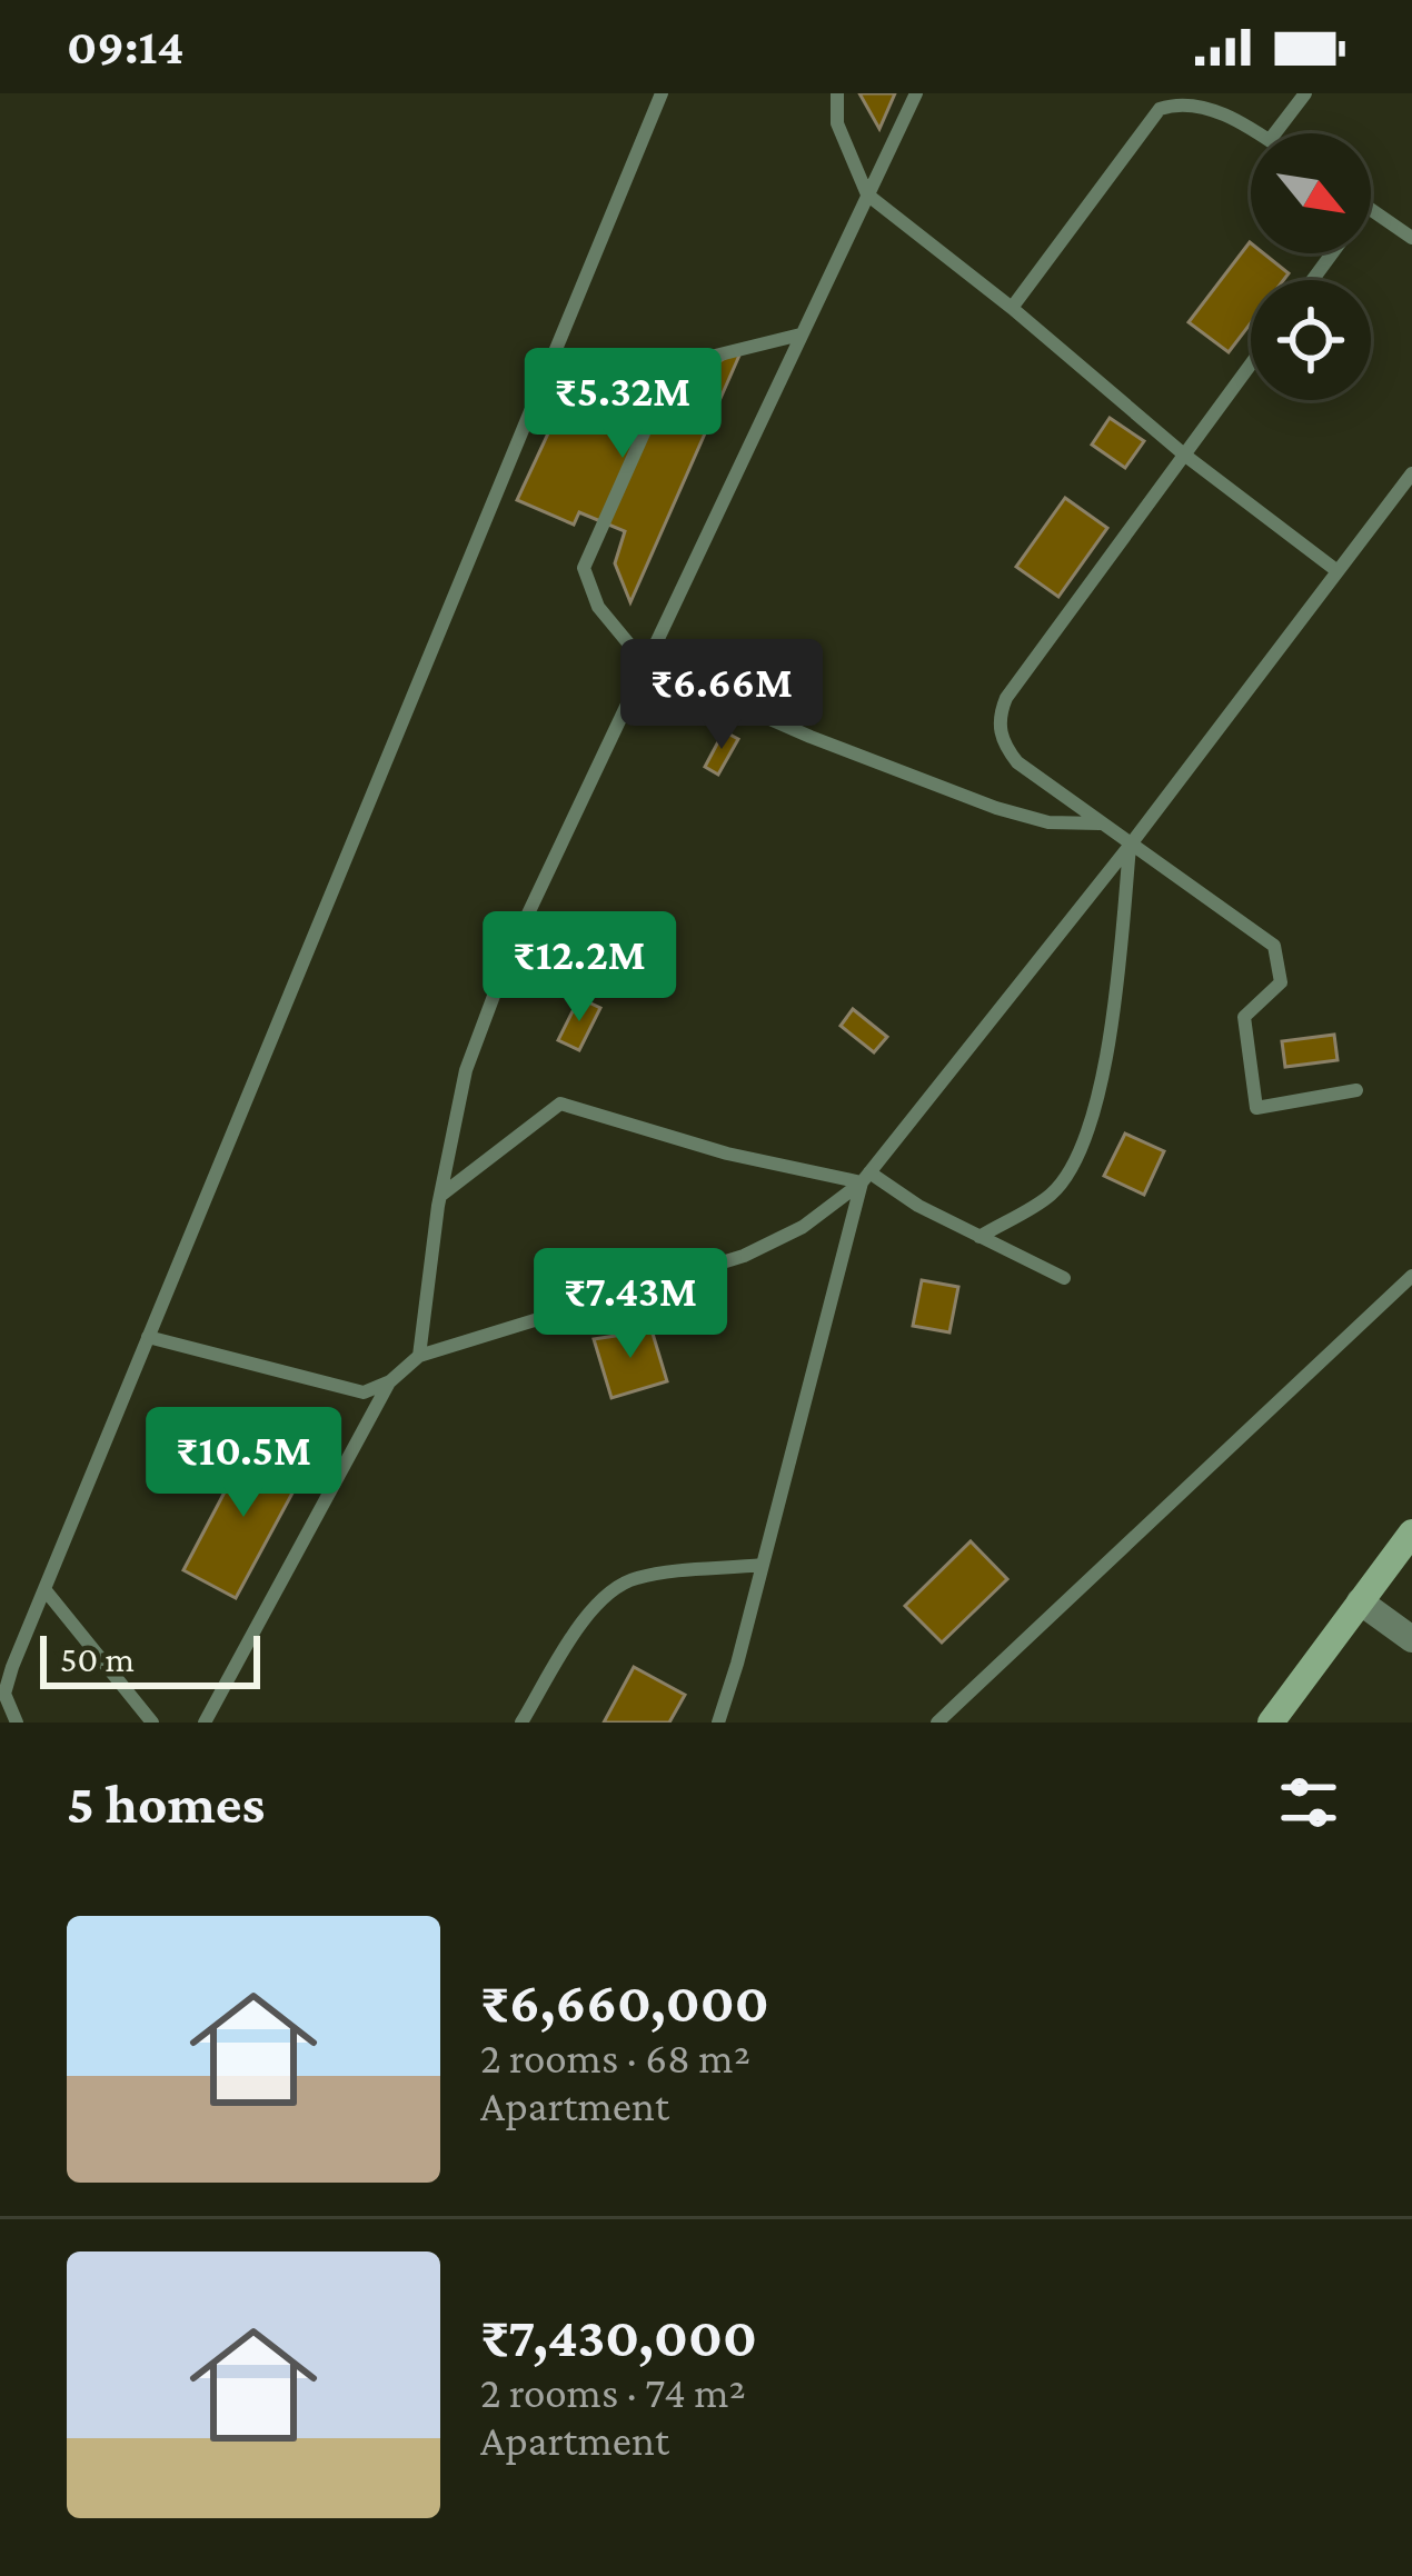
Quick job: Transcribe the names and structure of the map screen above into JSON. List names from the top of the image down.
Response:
{
  "scale_bar": "50 m",
  "north": "bottom right",
  "page": {
    "status": "09:14",
    "price": [
      "₹5.32M",
      "₹6.66M",
      "₹12.2M",
      "₹7.43M",
      "₹10.5M"
    ],
    "scale": "50 m",
    "heading": "5 homes",
    "list": [
      {
        "name": "₹6,660,000",
        "note": "2 rooms · 68 m² · Apartment"
      },
      {
        "name": "₹7,430,000",
        "note": "2 rooms · 74 m² · Apartment"
      }
    ]
  }
}
